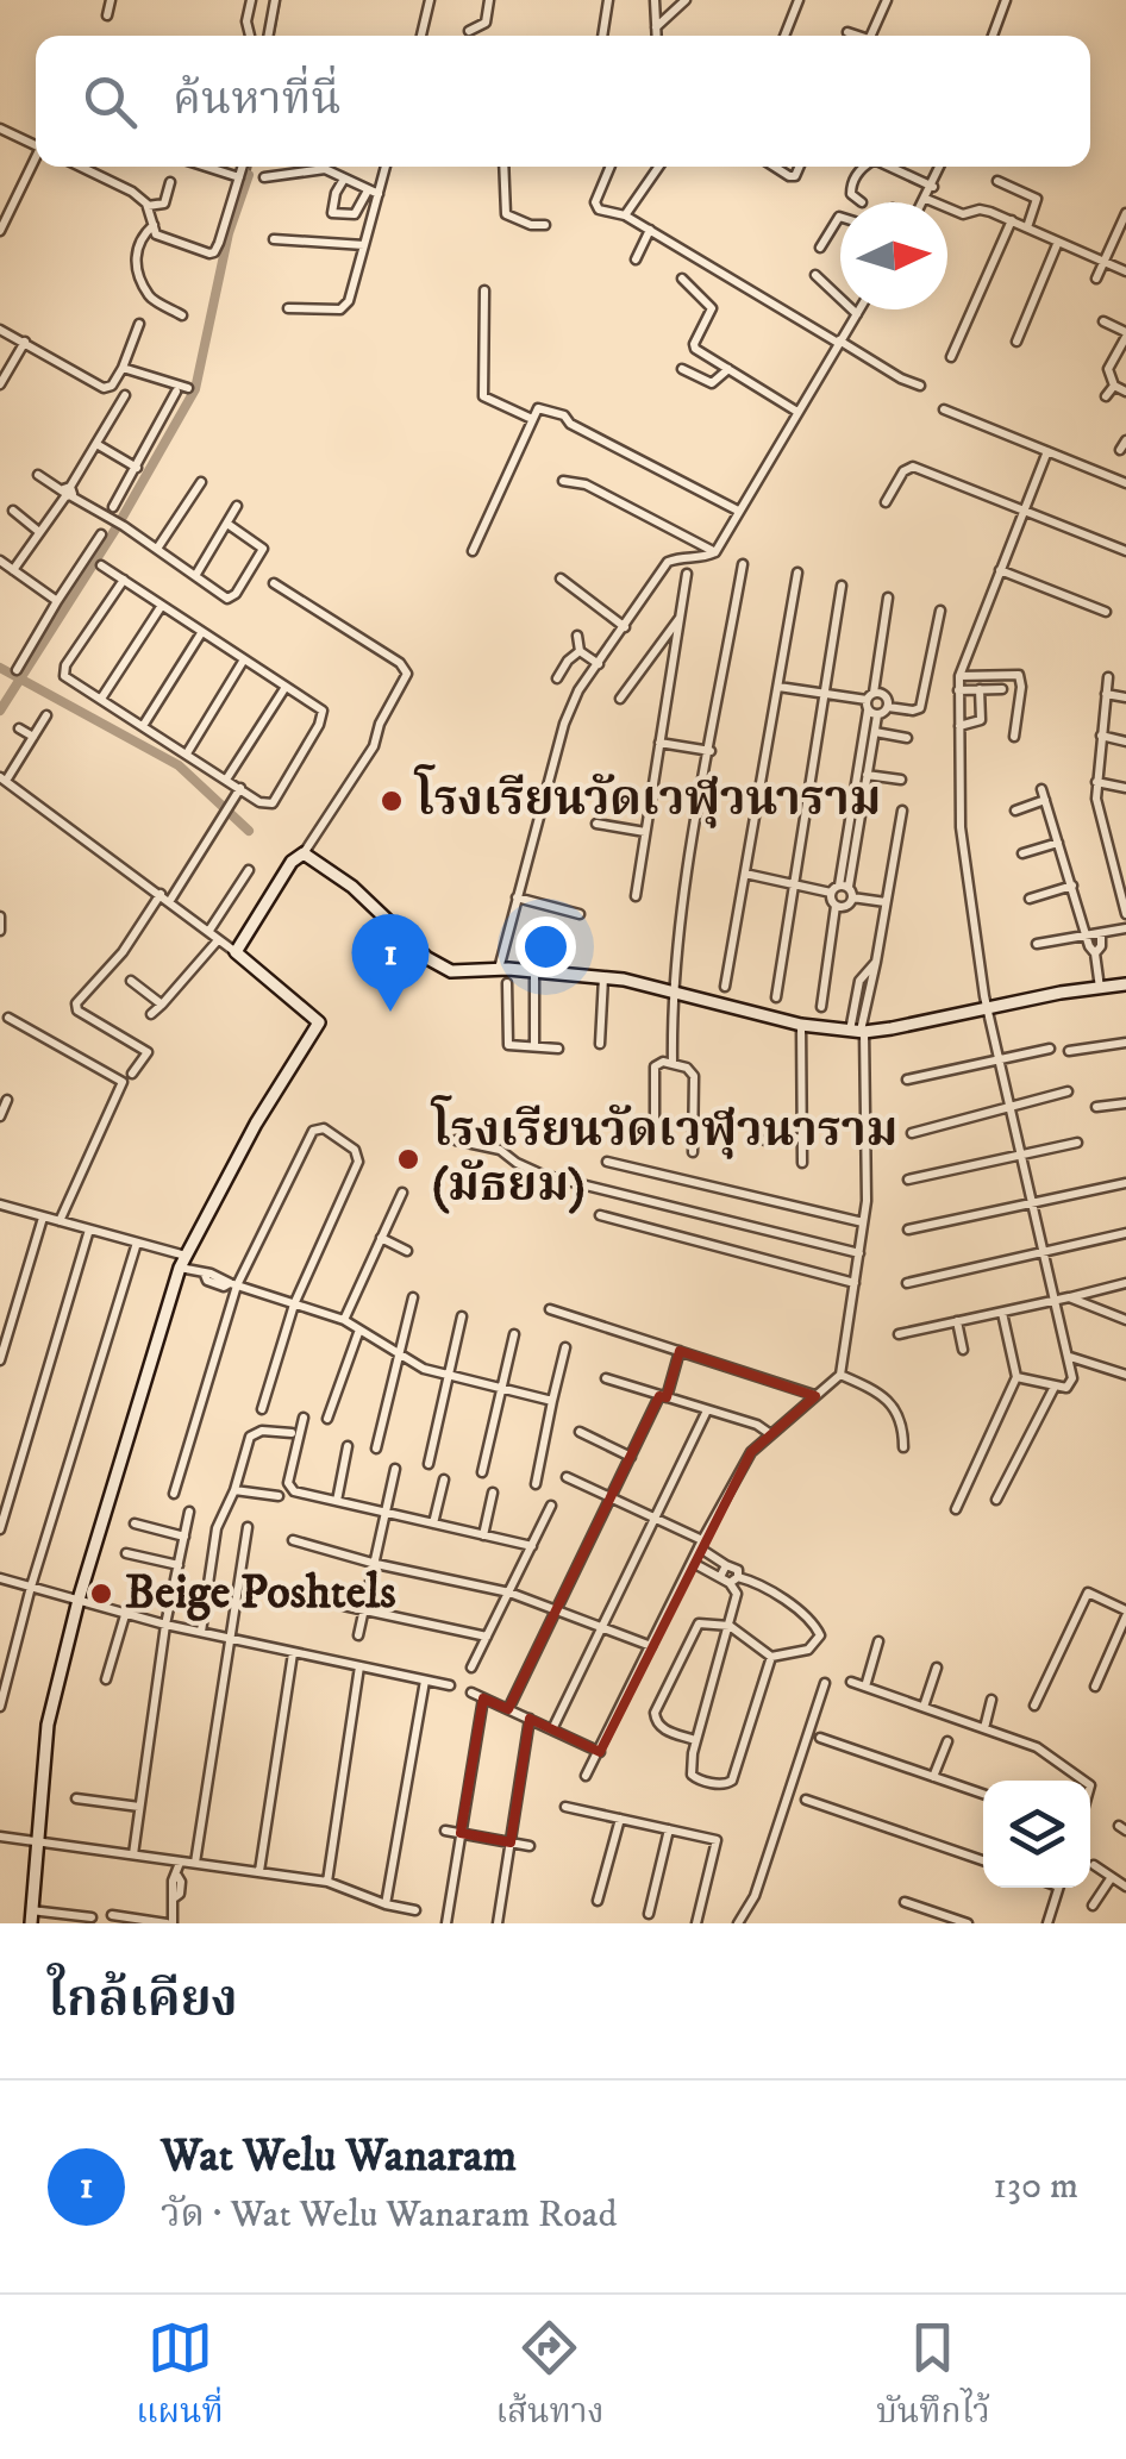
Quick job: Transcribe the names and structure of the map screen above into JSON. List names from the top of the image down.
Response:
{
  "places": ["โรงเรียนวัดเวฬุวนาราม", "โรงเรียนวัดเวฬุวนาราม (มัธยม)", "Beige Poshtels"],
  "north": "right",
  "page": {
    "search": "ค้นหาที่นี่",
    "pins": "1",
    "heading": "ใกล้เคียง",
    "list": [
      {
        "mark": "1",
        "name": "Wat Welu Wanaram",
        "note": "วัด · Wat Welu Wanaram Road",
        "value": "130 m"
      }
    ],
    "nav": ["แผนที่", "เส้นทาง", "บันทึกไว้"]
  }
}
